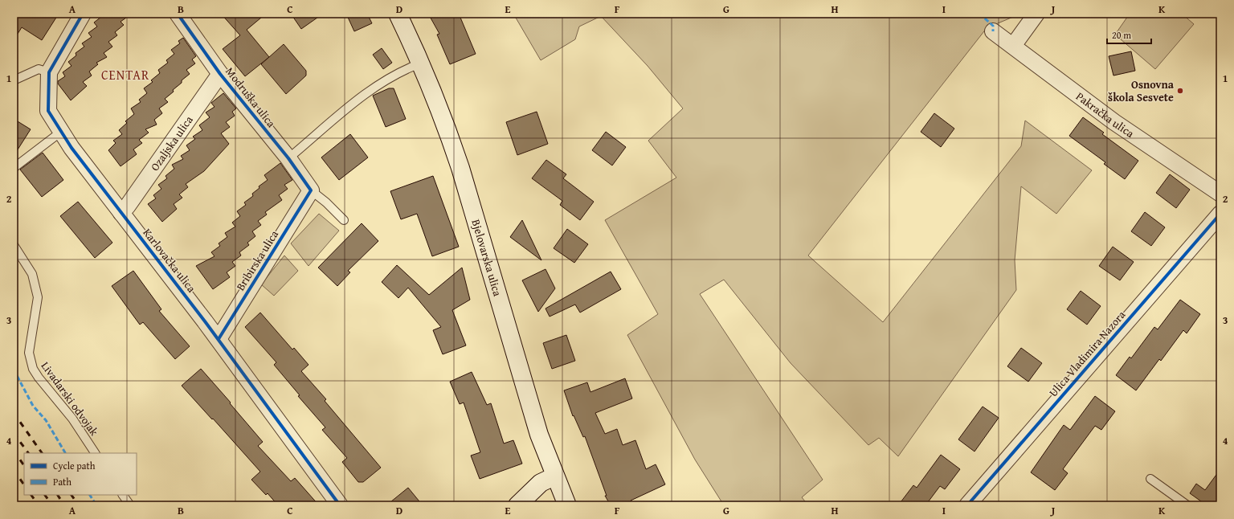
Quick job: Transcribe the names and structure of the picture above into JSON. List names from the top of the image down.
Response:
{
  "streets": {
    "main road": ["Bjelovarska ulica"],
    "street": [
      "Modruška ulica",
      "Pakračka ulica",
      "Ozaljska ulica",
      "Karlovačka ulica",
      "Bribirska ulica",
      "Ulica Vladimira Nazora"
    ],
    "lane": ["Livadarski odvojak"]
  },
  "crossings": [
    ["Modruška ulica", "Ozaljska ulica"],
    ["Modruška ulica", "Bribirska ulica"],
    ["Ozaljska ulica", "Karlovačka ulica"],
    ["Karlovačka ulica", "Bribirska ulica"]
  ],
  "districts": ["CENTAR"],
  "places": ["Osnovna škola Sesvete"],
  "legend": ["Cycle path", "Path"],
  "scale_bar": "20 m",
  "grid": {
    "columns": [
      "A",
      "B",
      "C",
      "D",
      "E",
      "F",
      "G",
      "H",
      "I",
      "J",
      "K"
    ],
    "rows": [
      "1",
      "2",
      "3",
      "4"
    ]
  }
}
